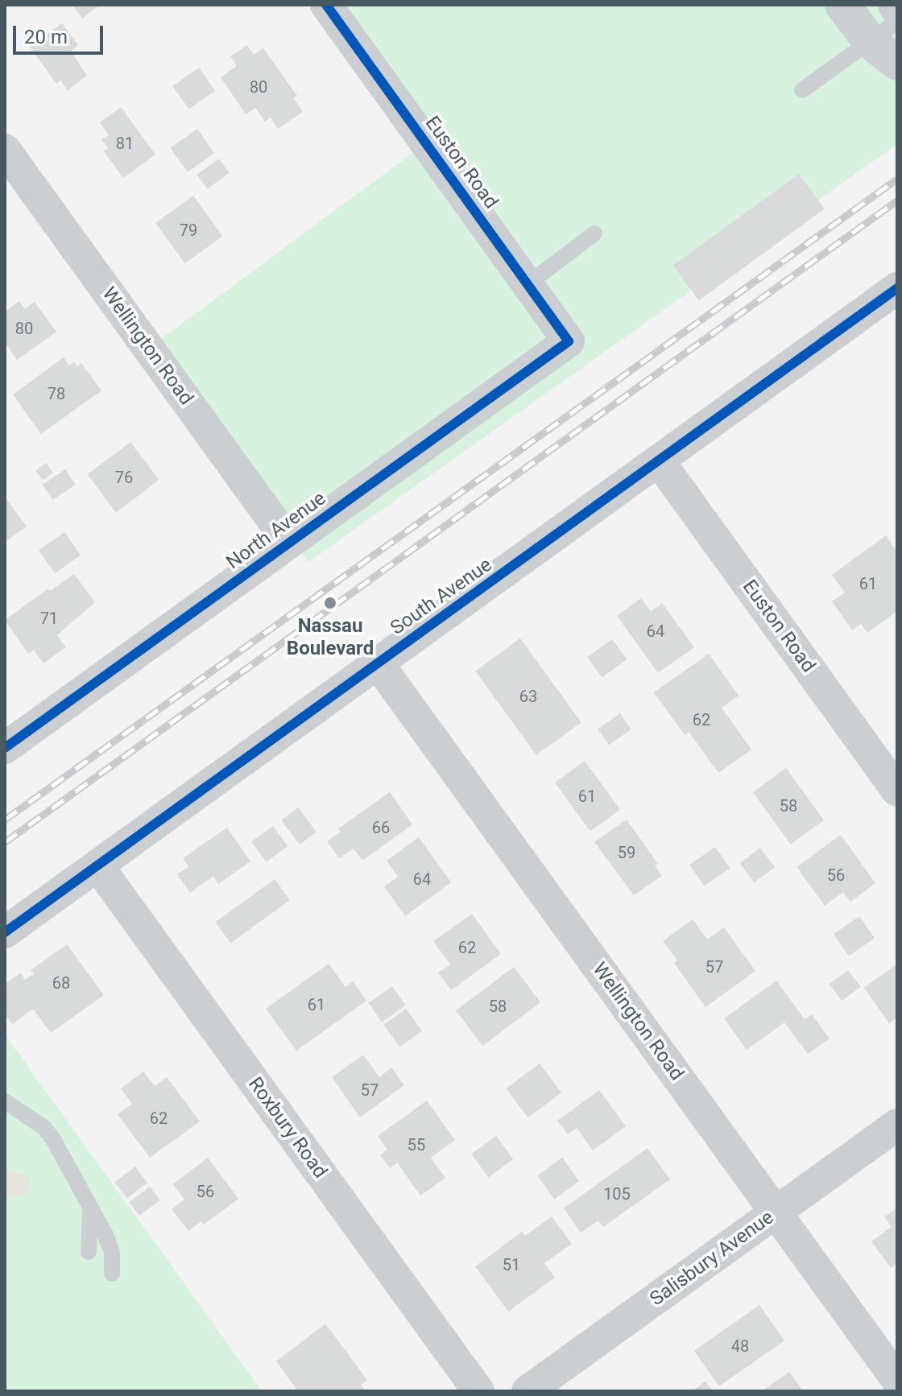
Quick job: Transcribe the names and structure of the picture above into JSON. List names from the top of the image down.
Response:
{
  "streets": {
    "street": [
      "Euston Road",
      "Wellington Road",
      "North Avenue",
      "South Avenue",
      "Roxbury Road",
      "Salisbury Avenue"
    ]
  },
  "crossings": [
    ["Euston Road", "North Avenue"],
    ["Euston Road", "South Avenue"],
    ["Wellington Road", "North Avenue"],
    ["Wellington Road", "South Avenue"],
    ["Wellington Road", "Salisbury Avenue"],
    ["South Avenue", "Roxbury Road"]
  ],
  "places": ["Nassau Boulevard"],
  "house_numbers": [
    "80",
    "81",
    "79",
    "80",
    "78",
    "76",
    "61",
    "71",
    "64",
    "63",
    "62",
    "61",
    "58",
    "66",
    "59",
    "56",
    "64",
    "62",
    "57",
    "68",
    "61",
    "58",
    "57",
    "62",
    "55",
    "56",
    "105",
    "51",
    "48"
  ],
  "scale_bar": "20 m"
}
